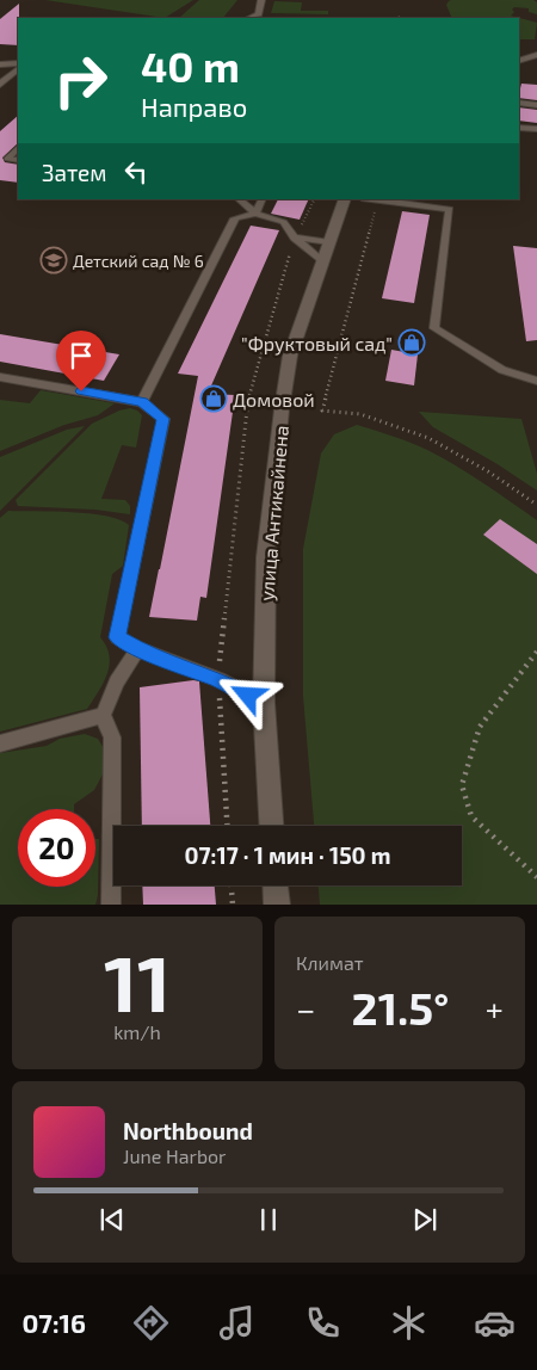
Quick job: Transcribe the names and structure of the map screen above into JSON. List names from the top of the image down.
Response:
{
  "streets": {
    "street": ["улица Антикайнена"]
  },
  "places": {
    "school or university": ["Детский сад № 6"],
    "shop": ["\"Фруктовый сад\"", "Домовой"]
  },
  "page": {
    "turn": ["40 m", "Направо"],
    "then": "Затем",
    "limit": "20",
    "trip": "07:17 · 1 мин · 150 m",
    "tile": [
      ["11", "km/h"],
      "Климат"
    ],
    "heat": ["−", "21.5°", "+"],
    "song": ["Northbound", "June Harbor"],
    "tabs": "07:16"
  }
}
